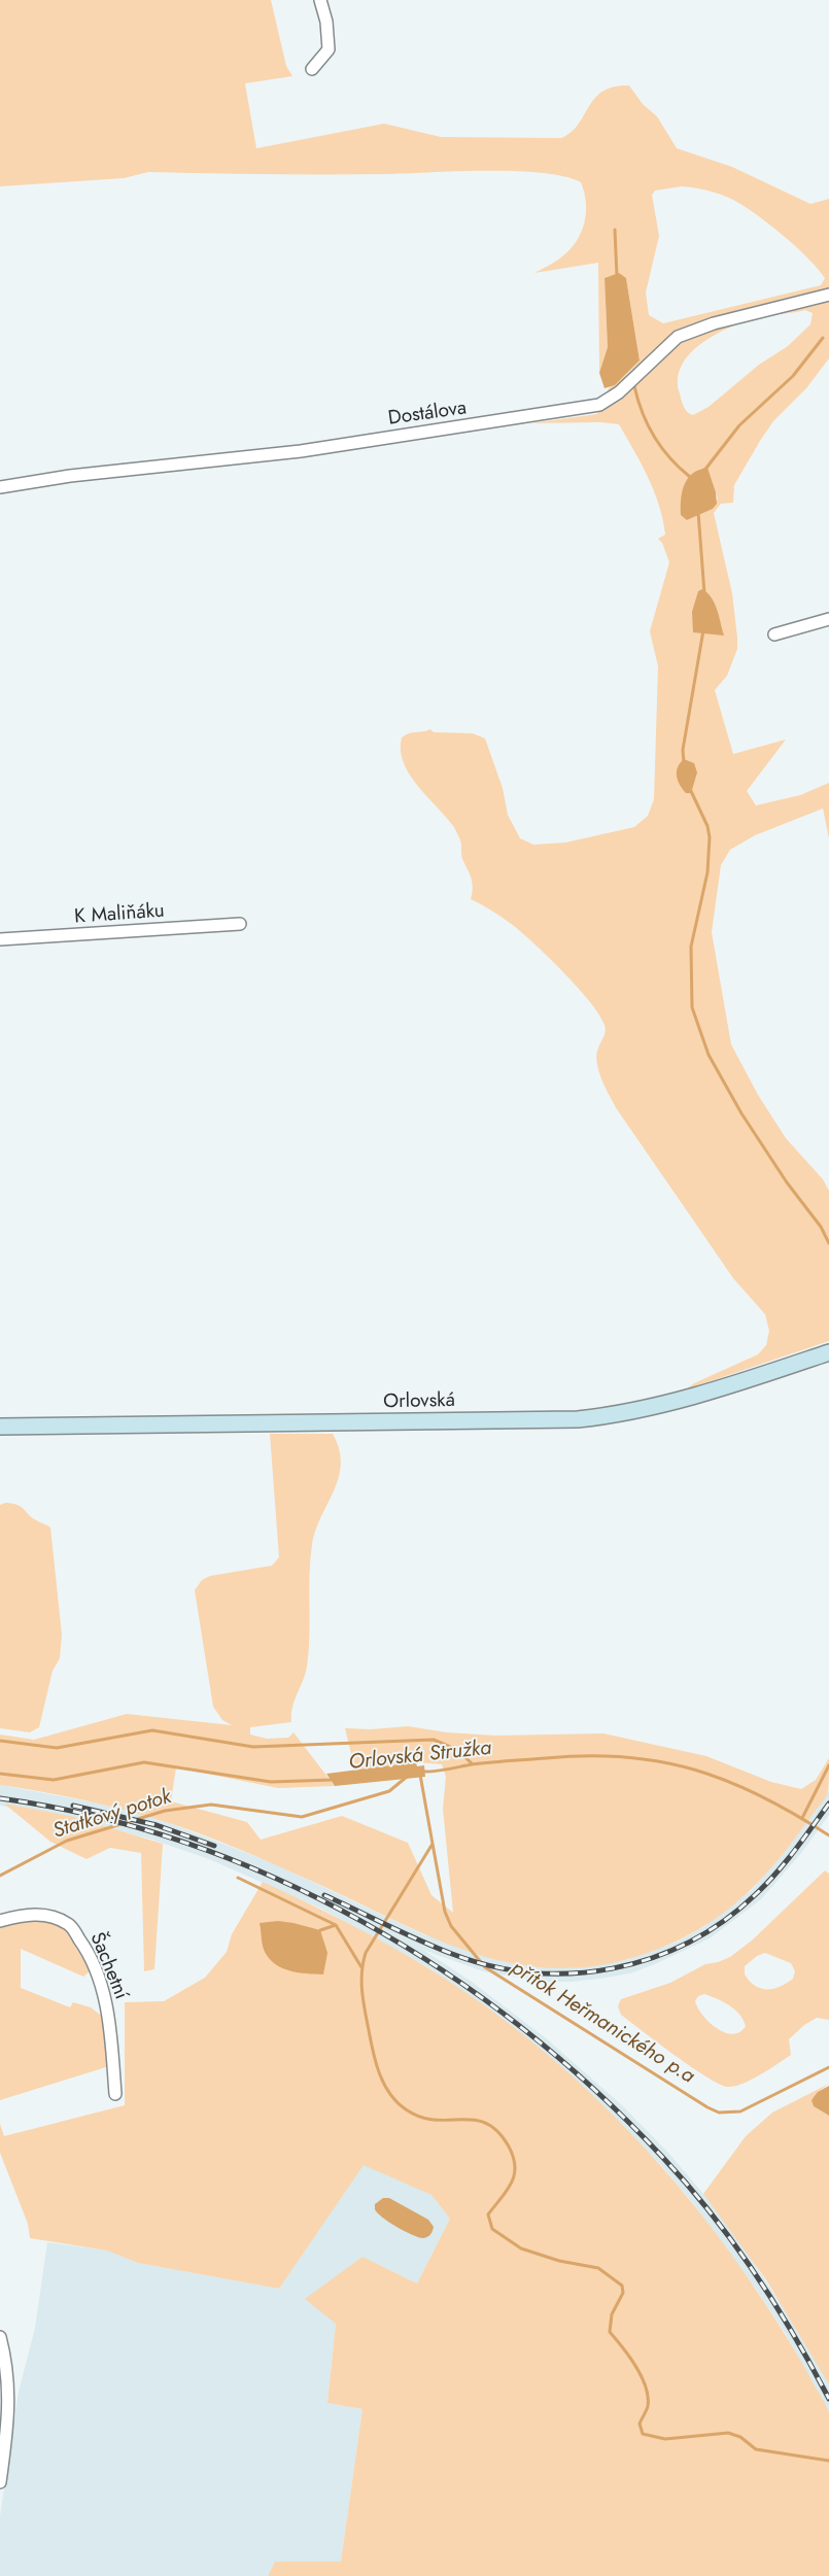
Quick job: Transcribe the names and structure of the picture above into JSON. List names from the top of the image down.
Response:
{
  "streets": {
    "main road": ["Orlovská"],
    "street": ["Dostálova", "K Maliňáku", "Šachetní"]
  },
  "water": ["Orlovská Stružka", "Statkový potok", "přítok Heřmanického p.a"]
}
